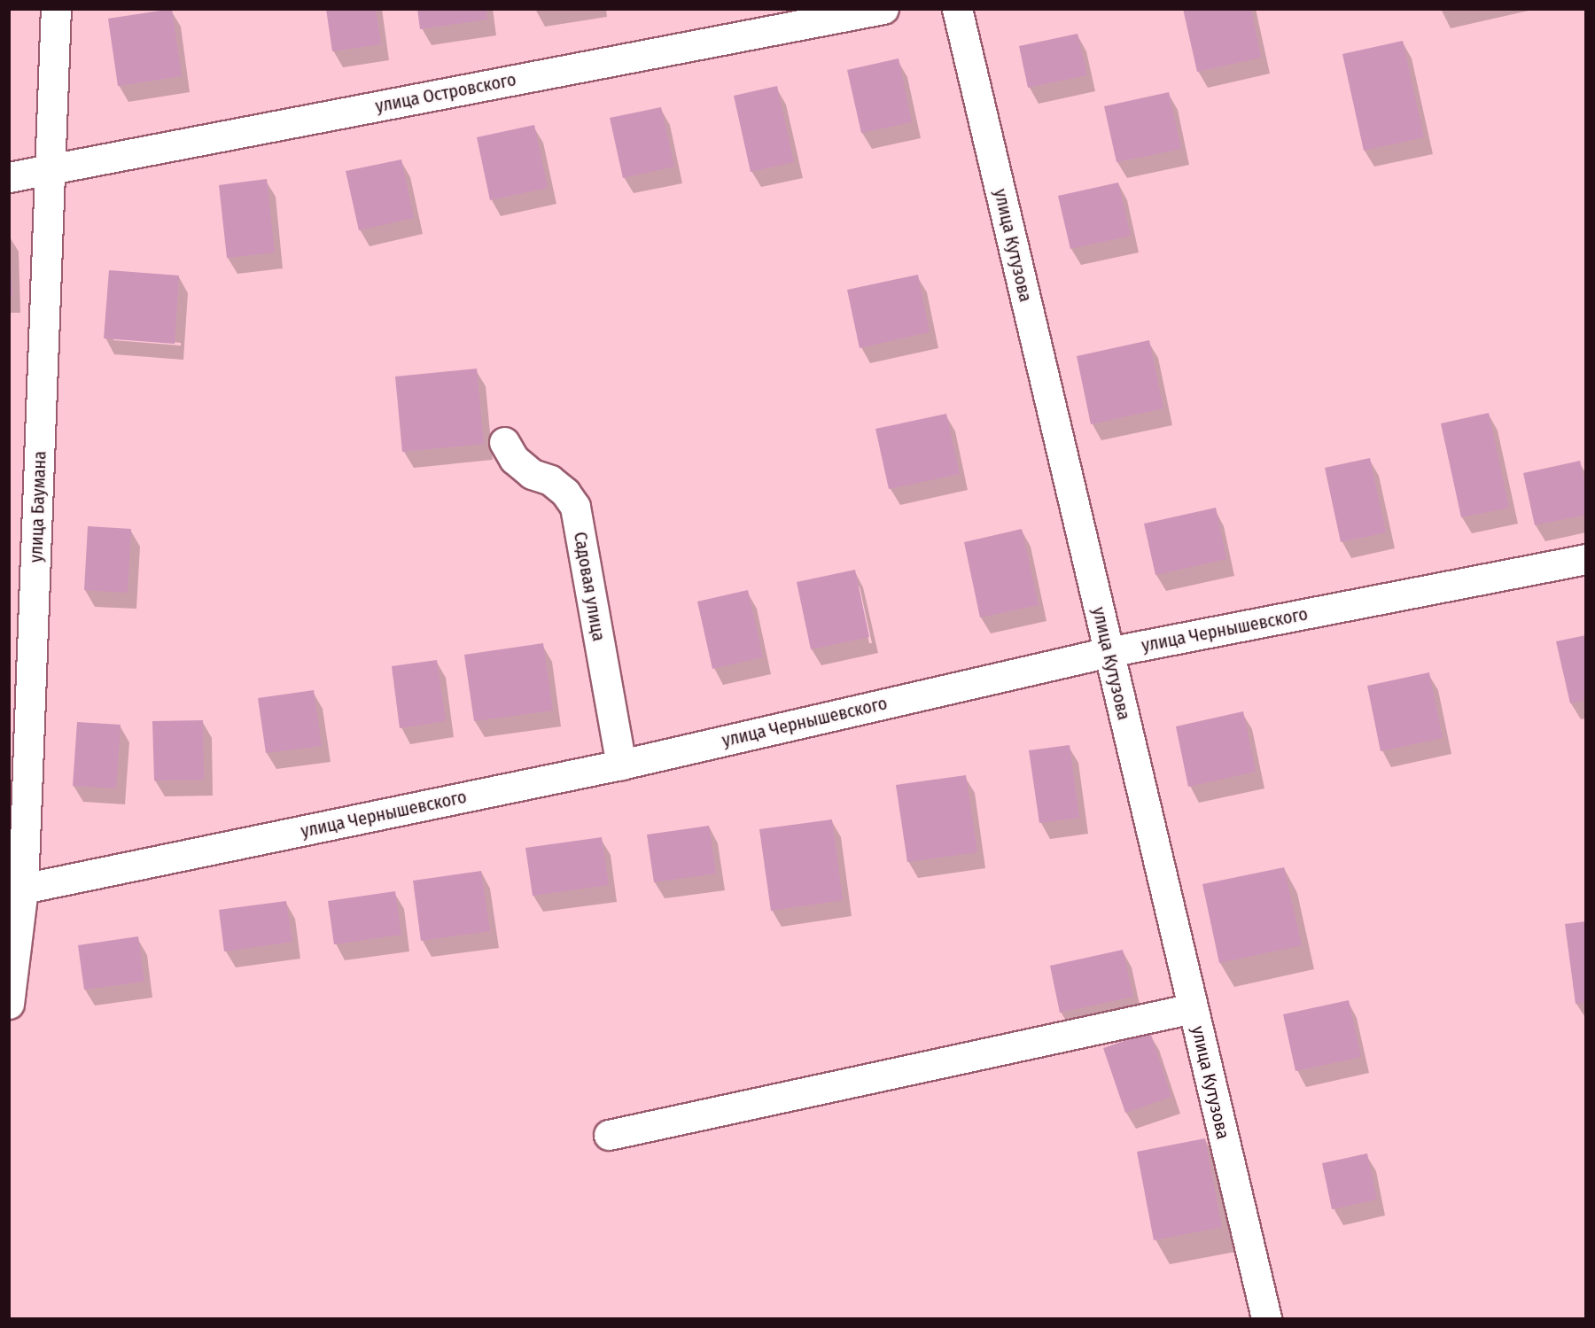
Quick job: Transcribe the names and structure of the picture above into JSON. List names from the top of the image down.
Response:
{
  "streets": {
    "street": [
      "улица Островского",
      "улица Кутузова",
      "улица Баумана",
      "Садовая улица",
      "улица Чернышевского"
    ]
  },
  "crossings": [
    ["улица Островского", "улица Баумана"],
    ["улица Кутузова", "улица Чернышевского"],
    ["улица Баумана", "улица Чернышевского"],
    ["Садовая улица", "улица Чернышевского"]
  ]
}
